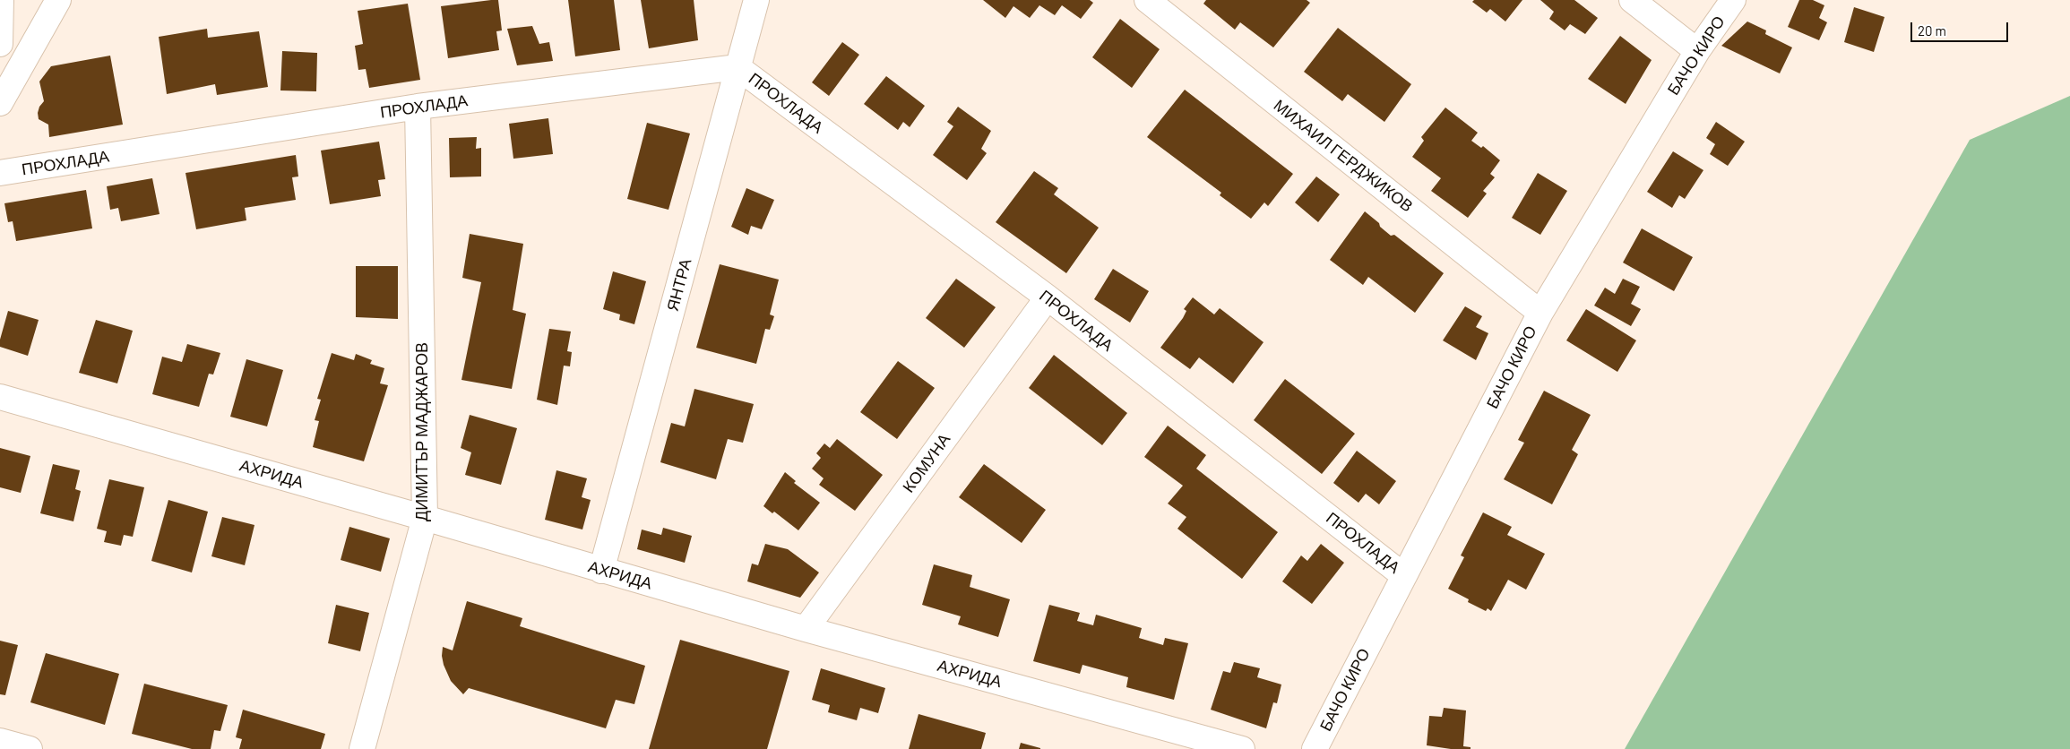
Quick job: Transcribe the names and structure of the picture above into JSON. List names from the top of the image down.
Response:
{
  "streets": {
    "street": [
      "БАЧО КИРО",
      "ПРОХЛАДА",
      "МИХАИЛ ГЕРДЖИКОВ",
      "ЯНТРА",
      "ДИМИТЪР МАДЖАРОВ",
      "КОМУНА",
      "АХРИДА"
    ]
  },
  "crossings": [
    ["БАЧО КИРО", "ПРОХЛАДА"],
    ["БАЧО КИРО", "МИХАИЛ ГЕРДЖИКОВ"],
    ["ПРОХЛАДА", "ЯНТРА"],
    ["ПРОХЛАДА", "ДИМИТЪР МАДЖАРОВ"],
    ["ПРОХЛАДА", "КОМУНА"],
    ["ЯНТРА", "АХРИДА"],
    ["ДИМИТЪР МАДЖАРОВ", "АХРИДА"],
    ["КОМУНА", "АХРИДА"]
  ],
  "scale_bar": "20 m"
}
